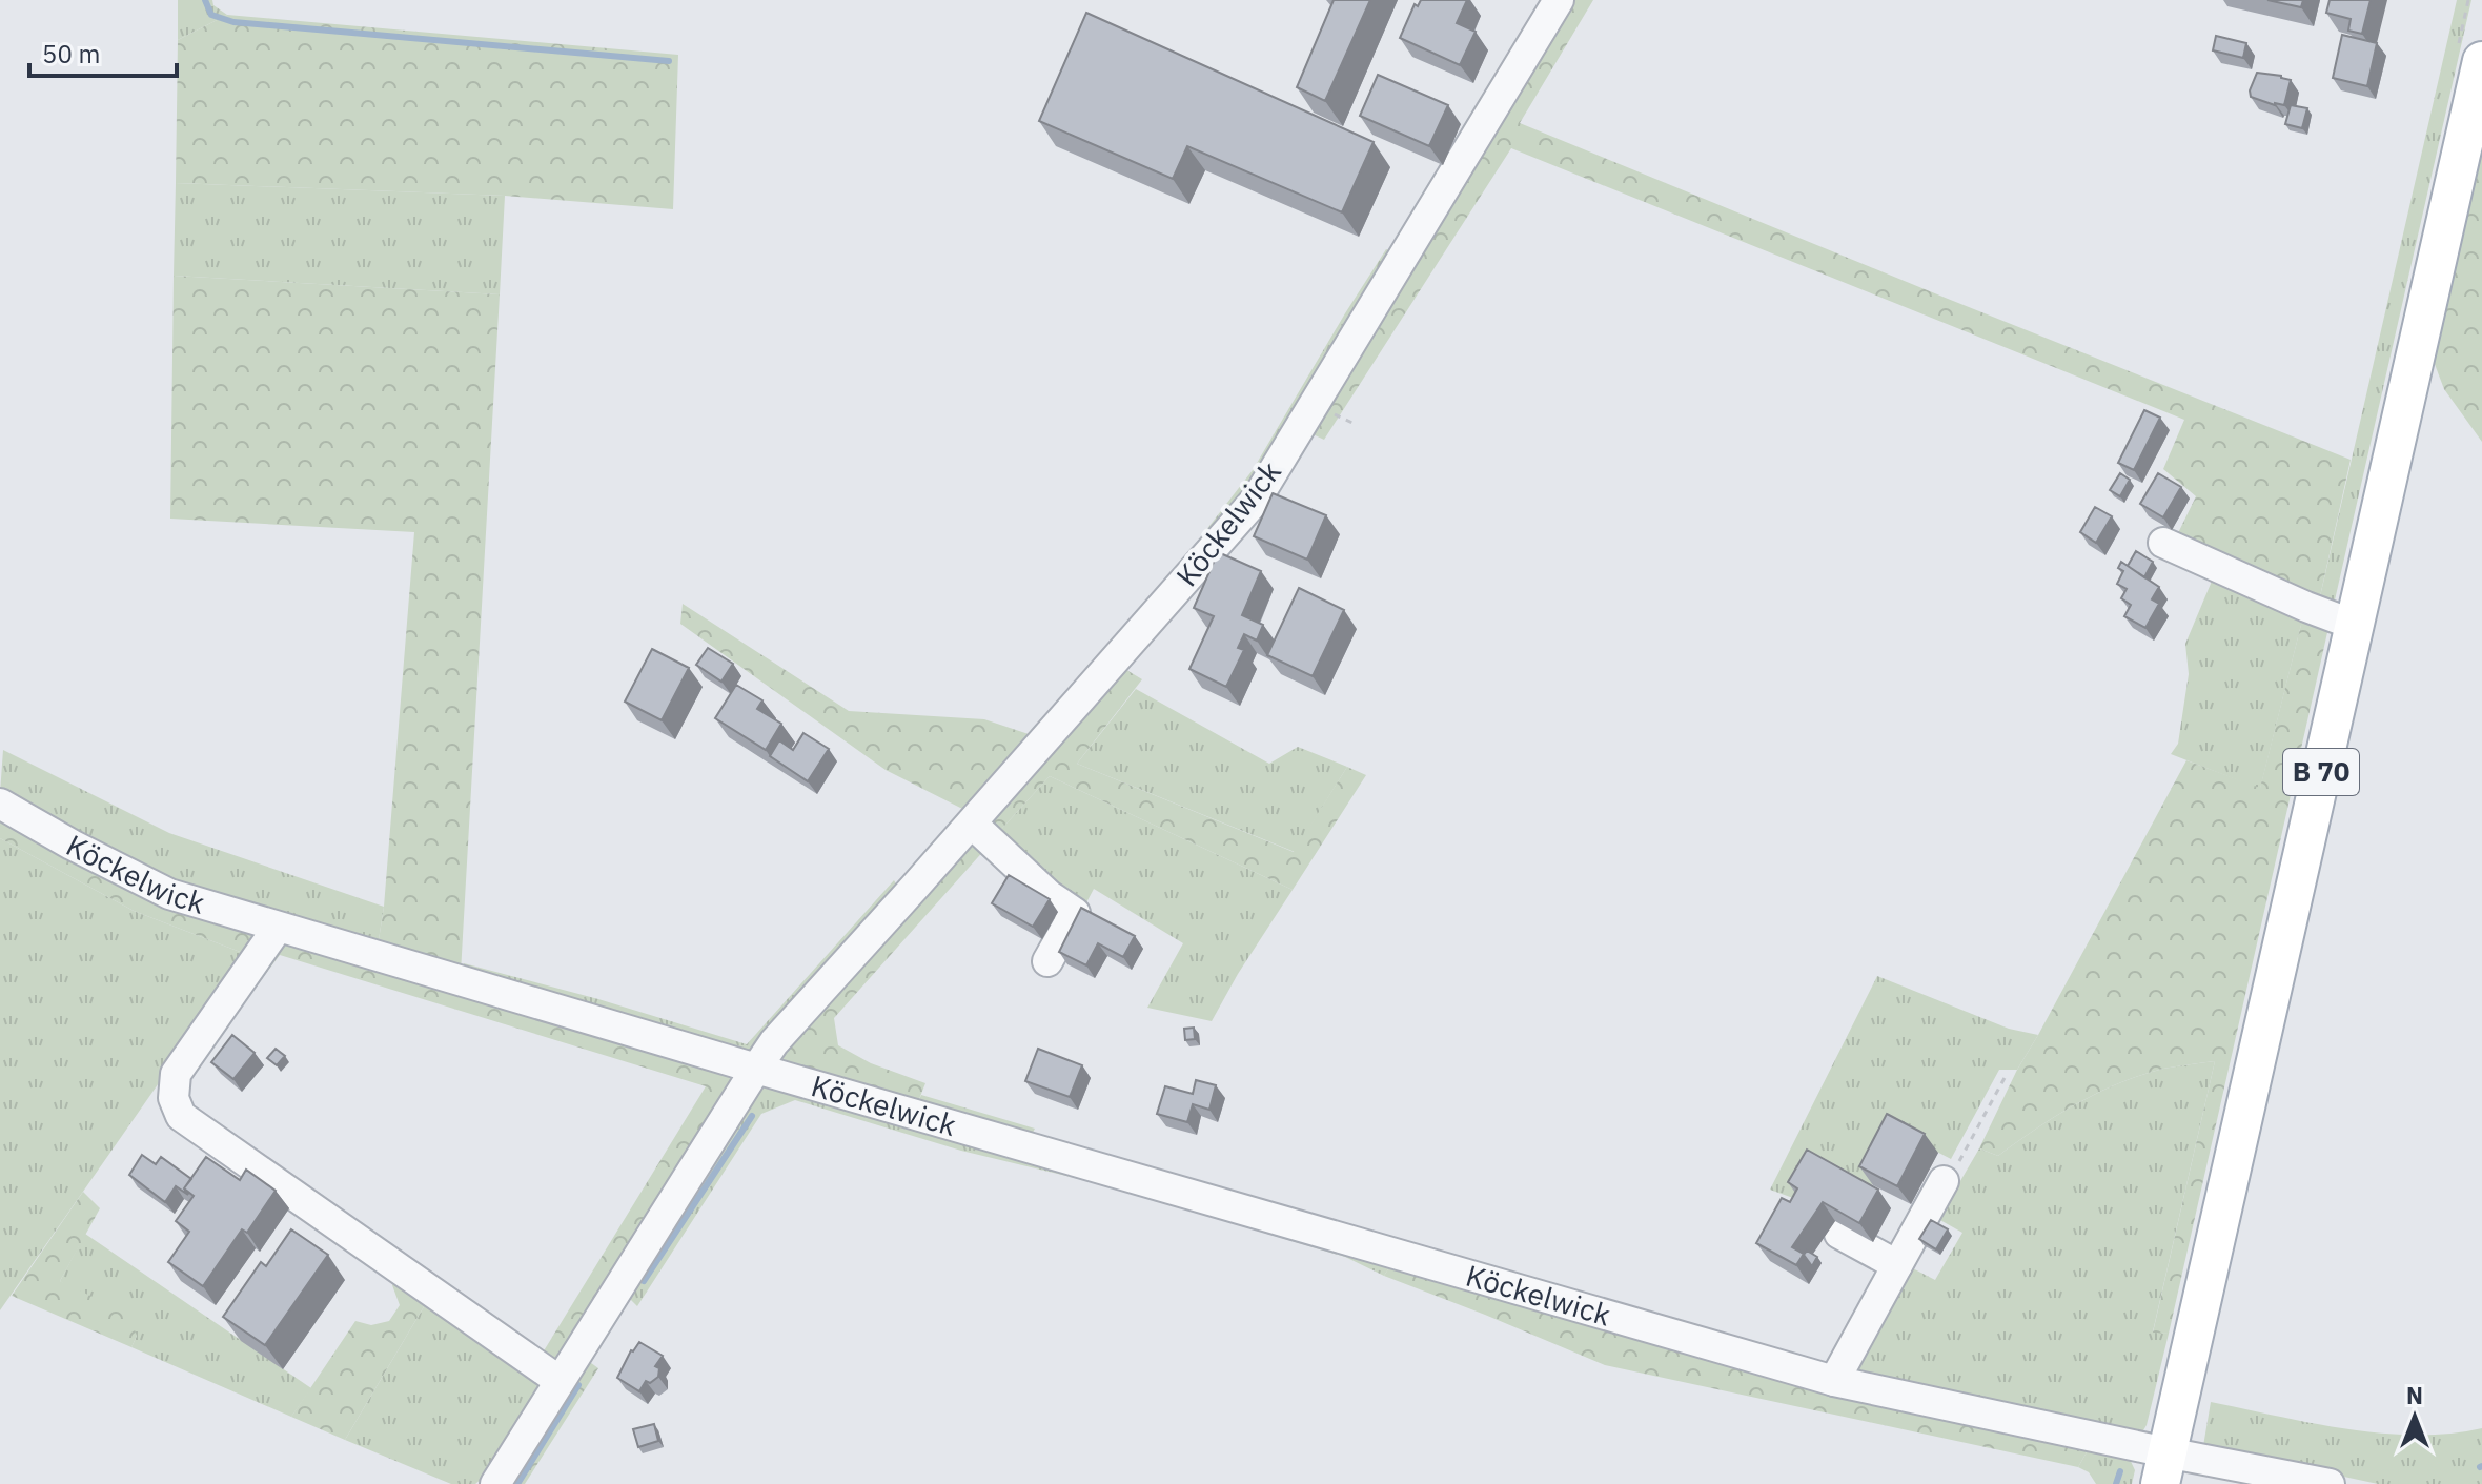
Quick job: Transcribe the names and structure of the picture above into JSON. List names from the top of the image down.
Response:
{
  "streets": {
    "main road": ["B 70"],
    "street": ["Köckelwick"]
  },
  "crossings": [
    ["Köckelwick", "B 70"]
  ],
  "scale_bar": "50 m",
  "north": "top"
}
